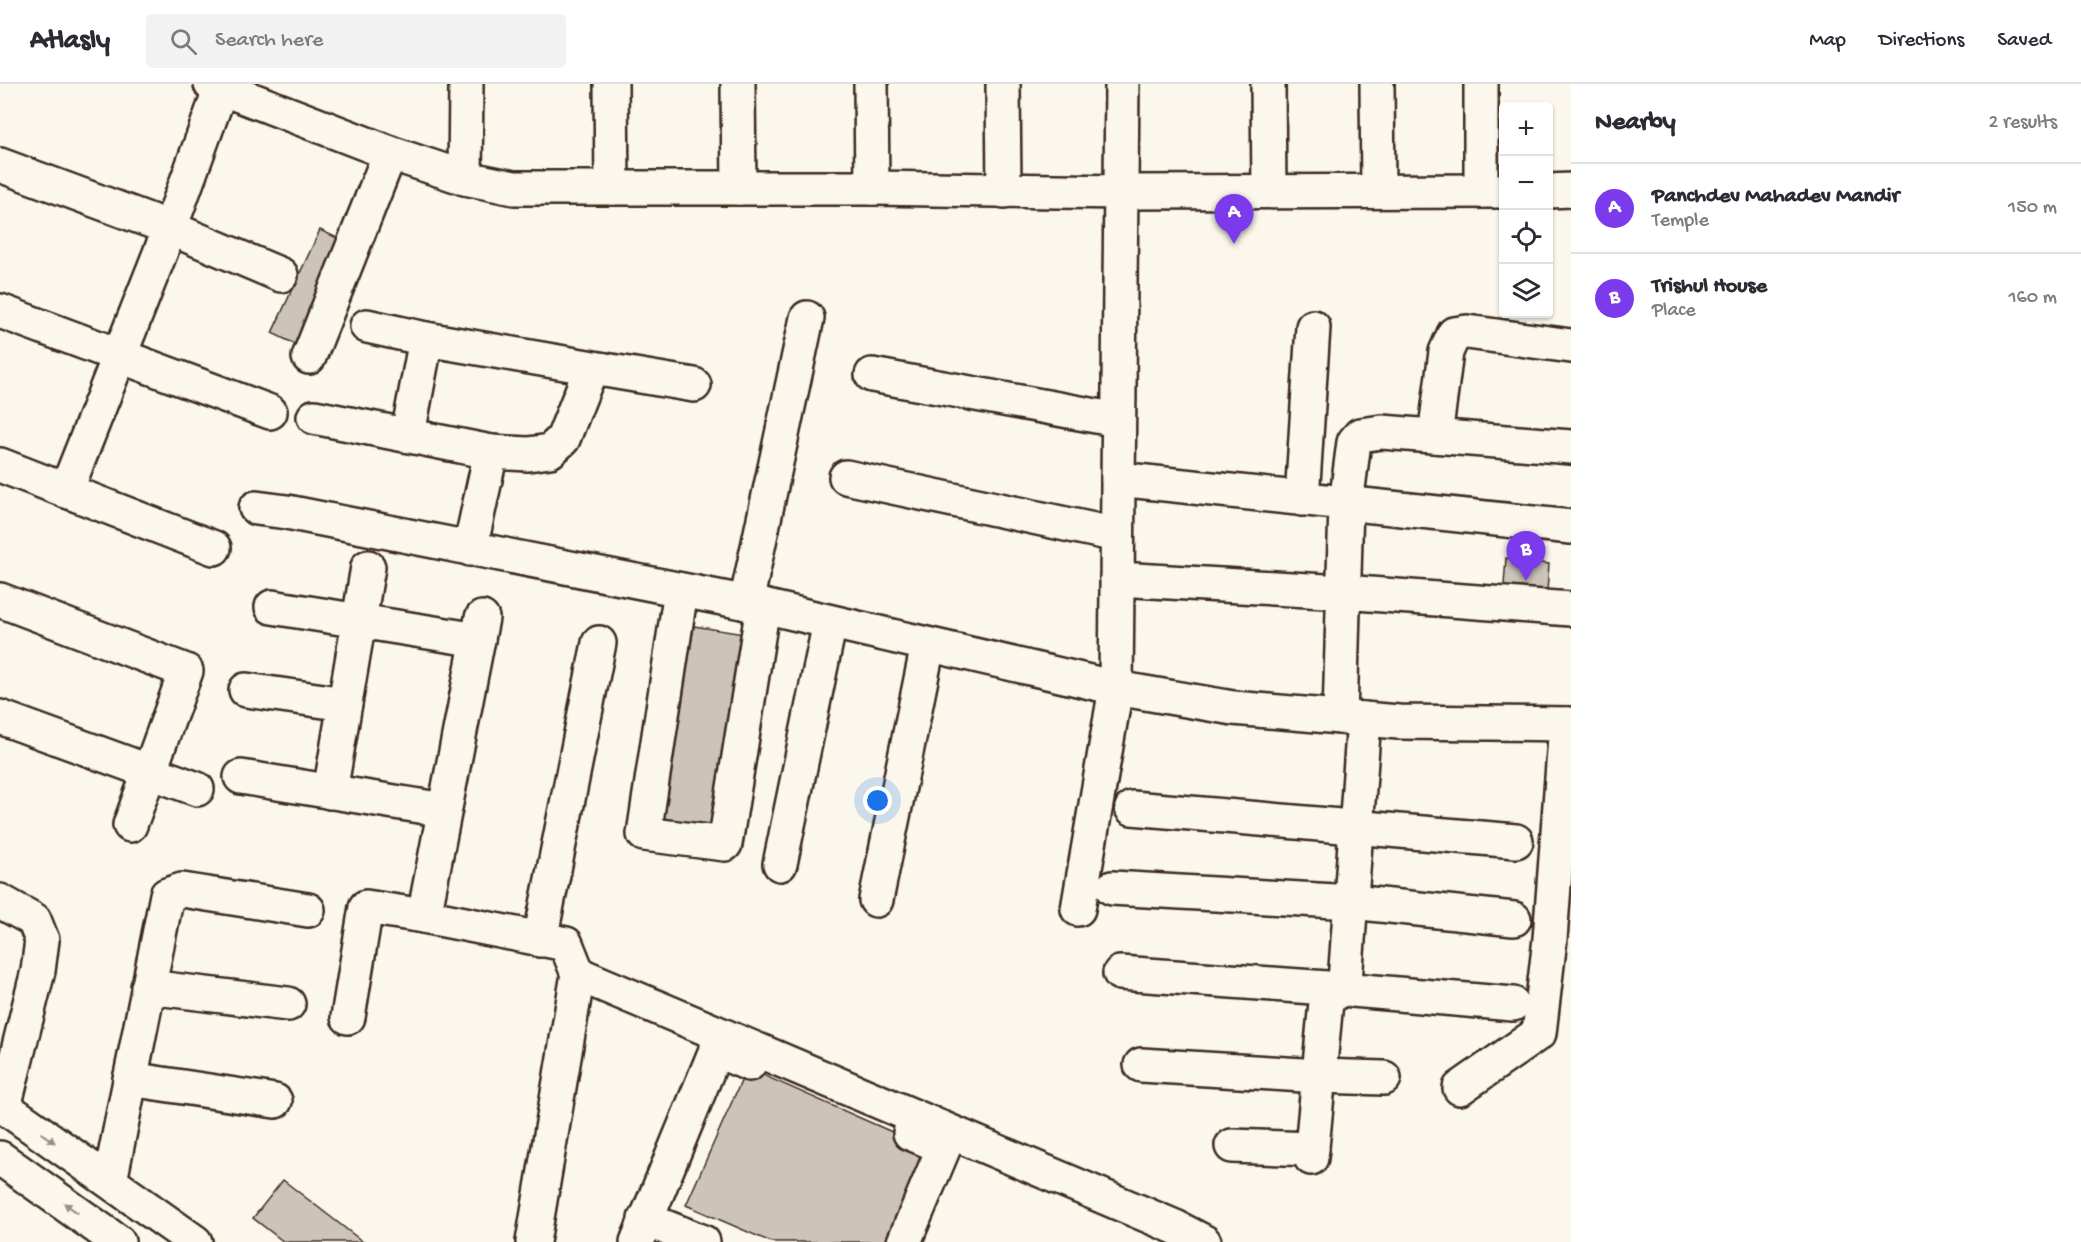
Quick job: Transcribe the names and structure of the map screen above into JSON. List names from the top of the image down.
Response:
{
  "page": {
    "header": "Atlasly",
    "search": "Search here",
    "nav": ["Map", "Directions", "Saved"],
    "heading": ["Nearby", "2 results"],
    "map_buttons": ["+", "−"],
    "list": [
      {
        "mark": "A",
        "name": "Panchdev Mahadev Mandir",
        "note": "Temple",
        "value": "150 m"
      },
      {
        "mark": "B",
        "name": "Trishul House",
        "note": "Place",
        "value": "160 m"
      }
    ],
    "pins": ["A", "B"]
  }
}
